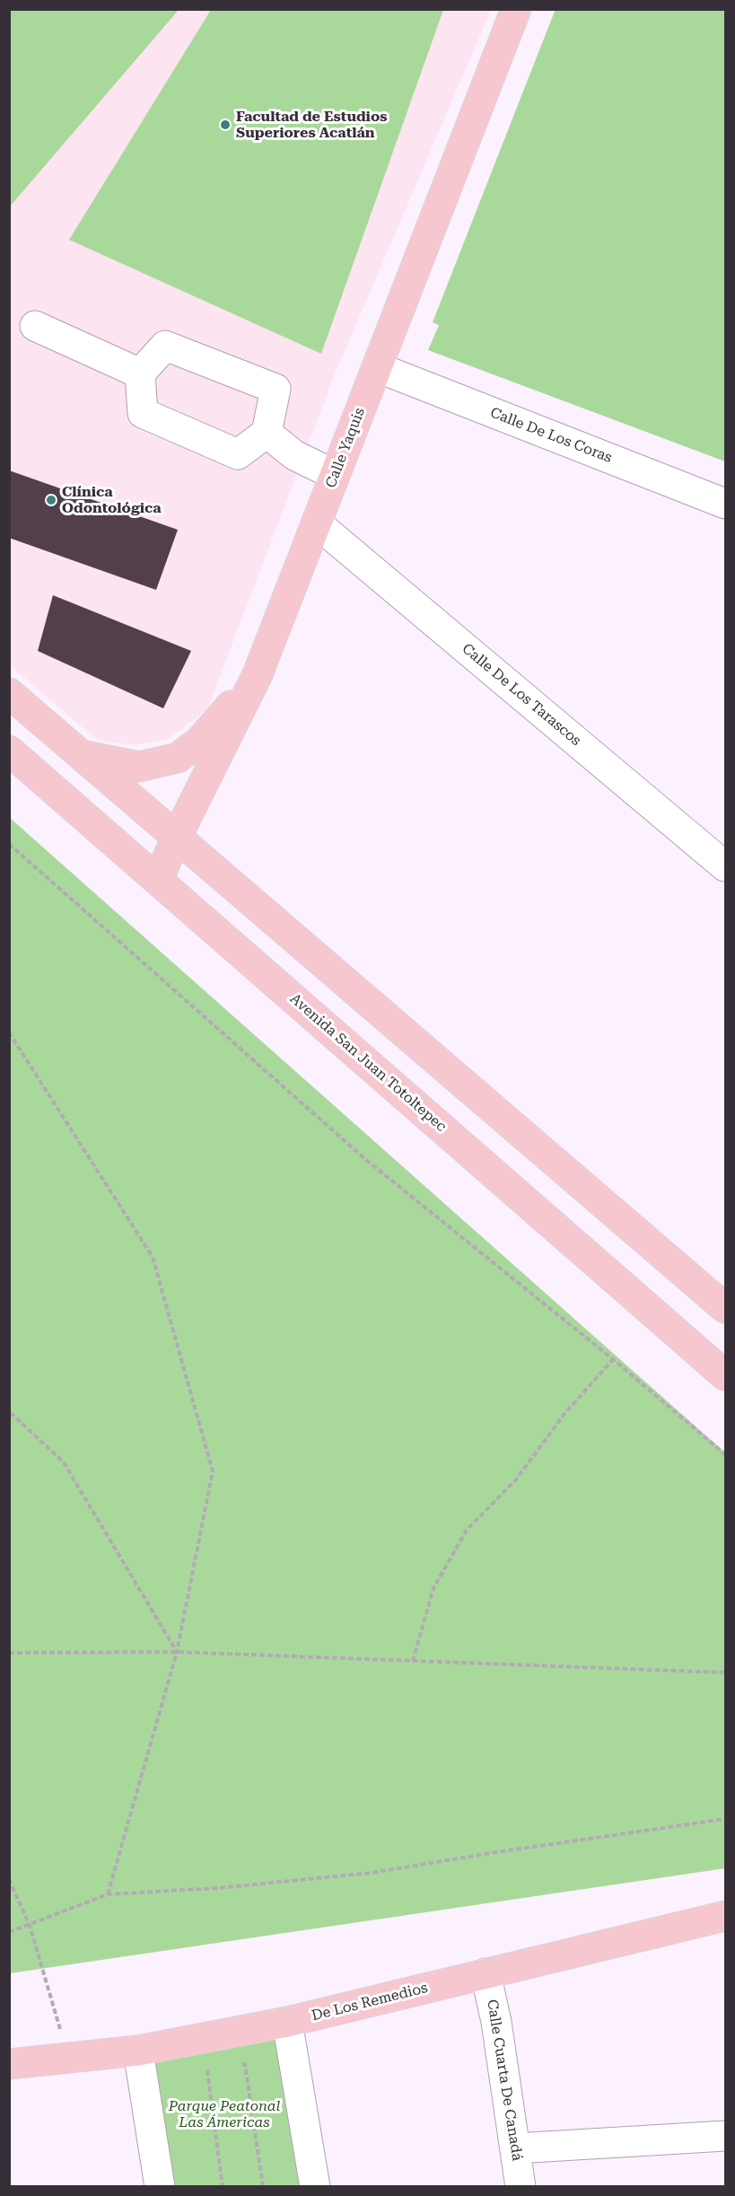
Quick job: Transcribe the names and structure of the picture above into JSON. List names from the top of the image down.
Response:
{
  "streets": {
    "main road": ["Calle Yaquis", "Avenida San Juan Totoltepec", "De Los Remedios"],
    "street": ["Calle De Los Coras", "Calle De Los Tarascos", "Calle Cuarta De Canadá"]
  },
  "crossings": [
    ["Calle De Los Coras", "Calle Yaquis"],
    ["Calle Yaquis", "Calle De Los Tarascos"],
    ["Calle Yaquis", "Avenida San Juan Totoltepec"],
    ["De Los Remedios", "Calle Cuarta De Canadá"]
  ],
  "parks": ["Parque Peatonal Las Ámericas"],
  "places": ["Facultad de Estudios Superiores Acatlán", "Clínica Odontológica"]
}
